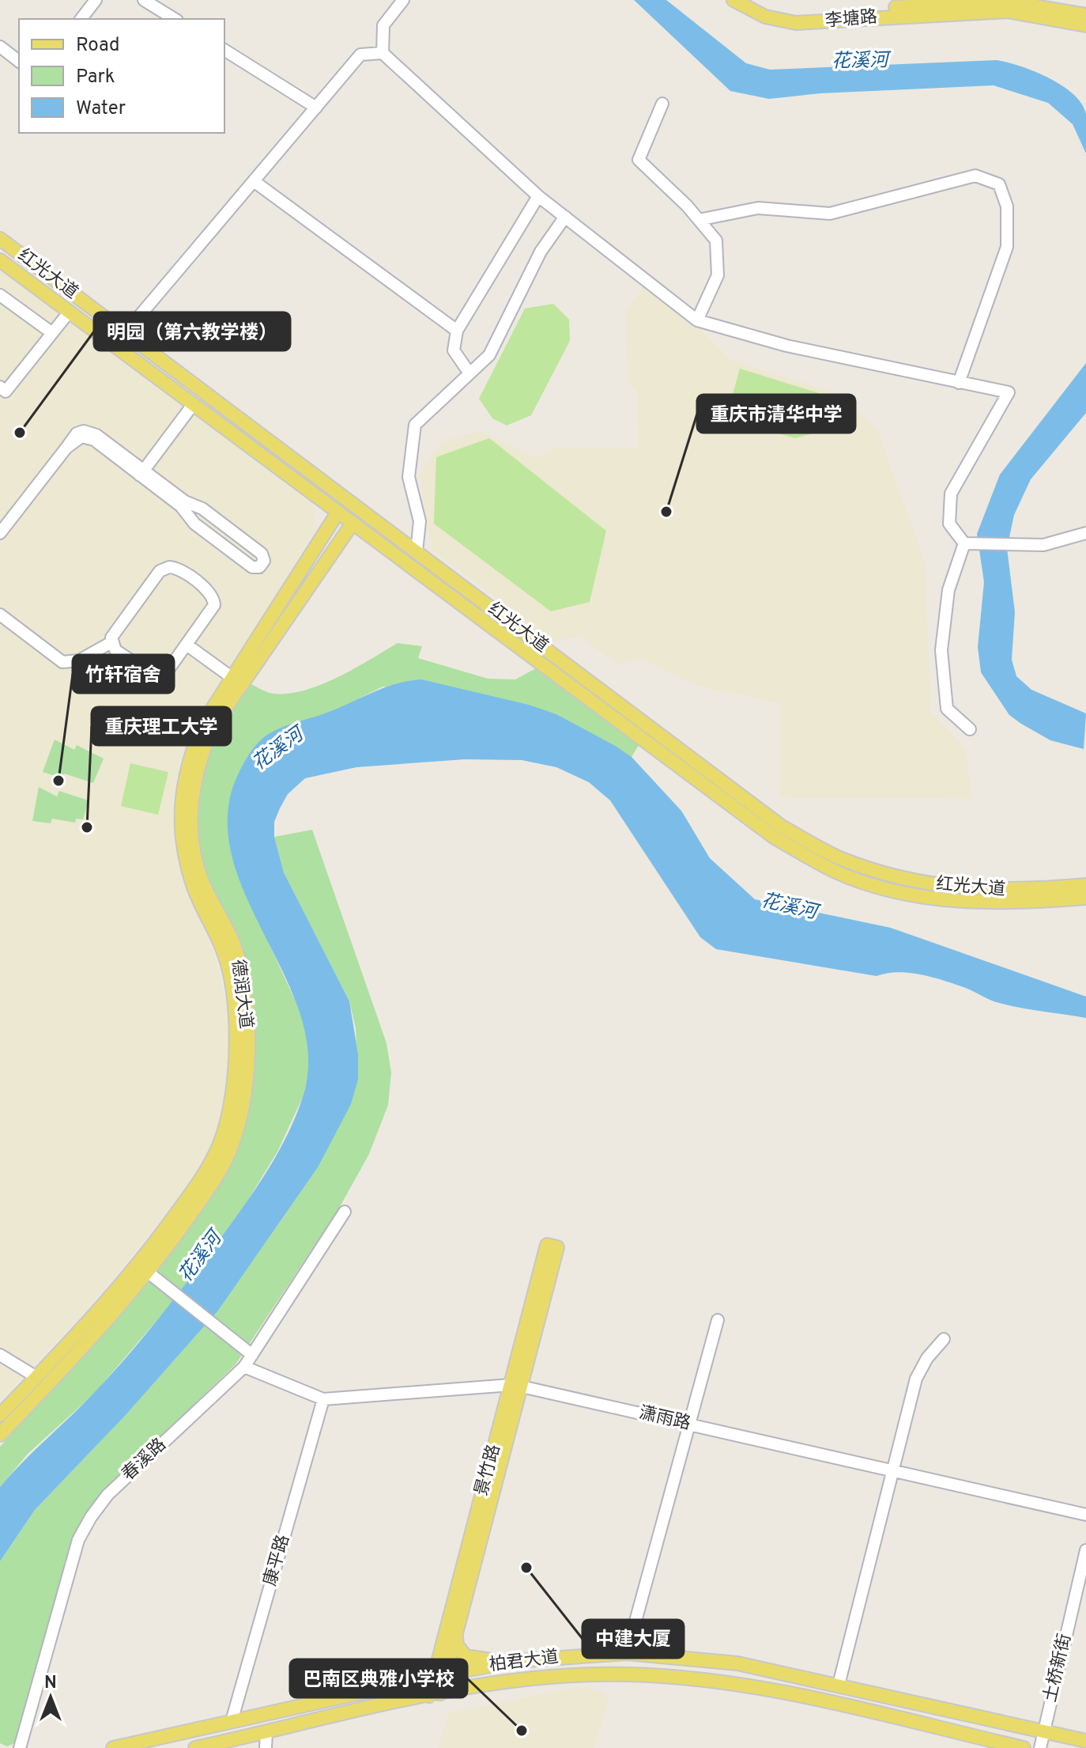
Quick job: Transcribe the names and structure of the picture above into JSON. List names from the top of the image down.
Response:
{
  "streets": {
    "main road": [
      "李塘路",
      "红光大道",
      "德润大道",
      "景竹路",
      "柏君大道"
    ],
    "street": [
      "潇雨路",
      "春溪路",
      "康平路",
      "土桥新街"
    ]
  },
  "crossings": [
    ["红光大道", "德润大道"],
    ["潇雨路", "春溪路"],
    ["潇雨路", "景竹路"],
    ["潇雨路", "康平路"],
    ["景竹路", "柏君大道"],
    ["康平路", "柏君大道"],
    ["柏君大道", "土桥新街"]
  ],
  "water": ["花溪河"],
  "places": [
    "明园（第六教学楼）",
    "重庆市清华中学",
    "竹轩宿舍",
    "重庆理工大学",
    "中建大厦",
    "巴南区典雅小学校"
  ],
  "legend": ["Road", "Park", "Water"],
  "north": "top"
}
